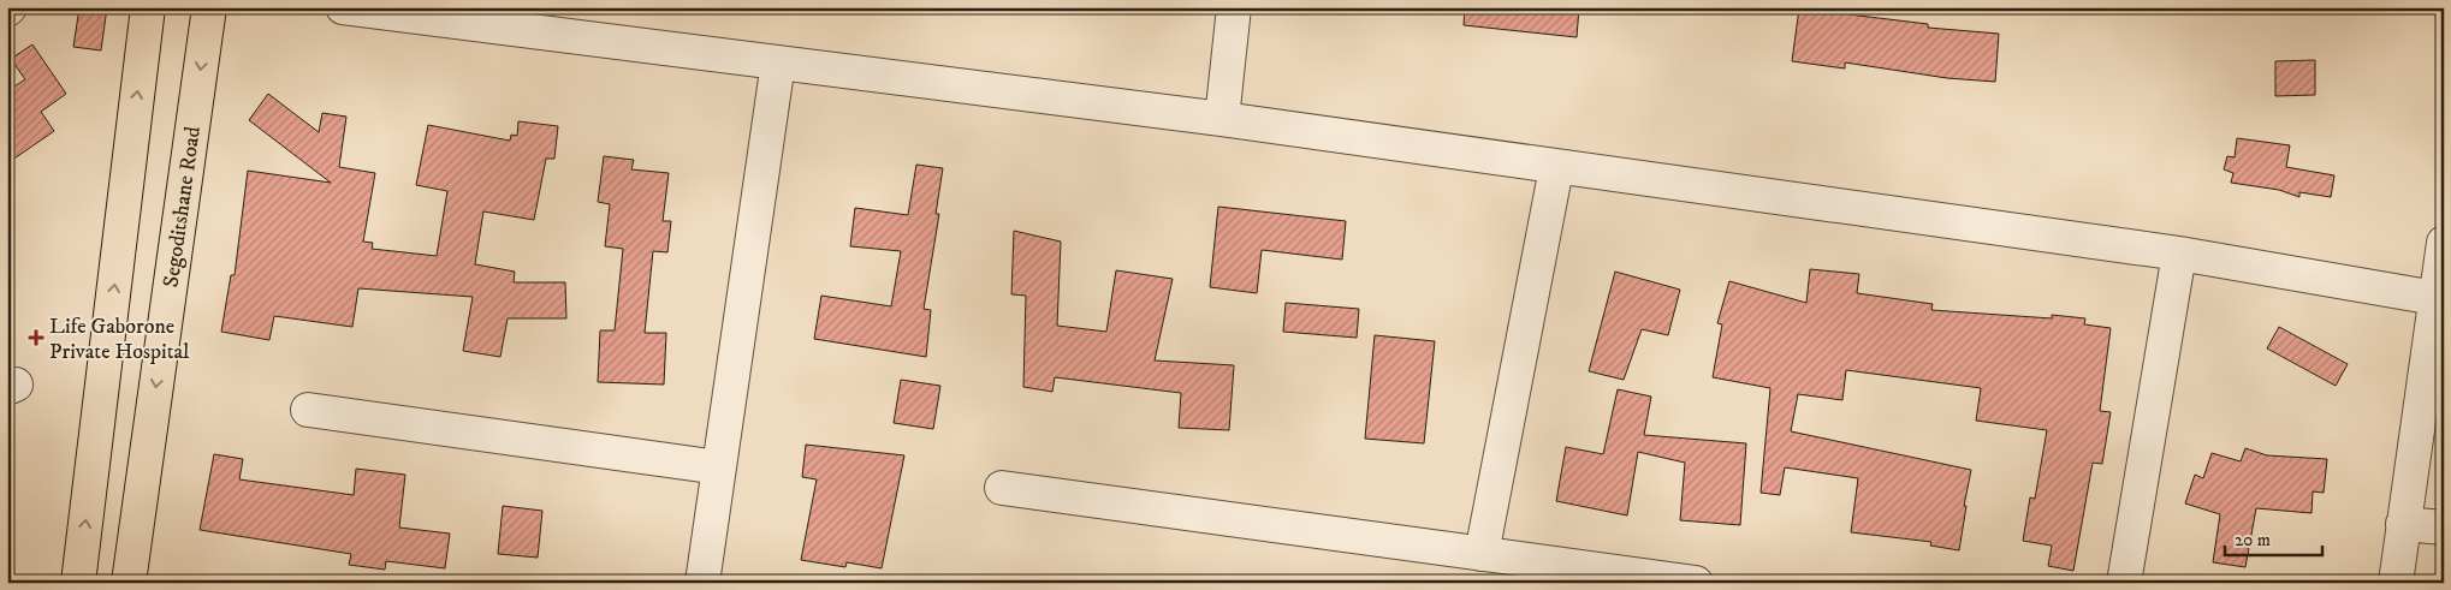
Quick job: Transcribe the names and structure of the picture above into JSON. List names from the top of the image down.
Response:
{
  "streets": {
    "main road": ["Segoditshane Road"]
  },
  "places": {
    "health": ["Life Gaborone Private Hospital"]
  },
  "scale_bar": "20 m"
}
